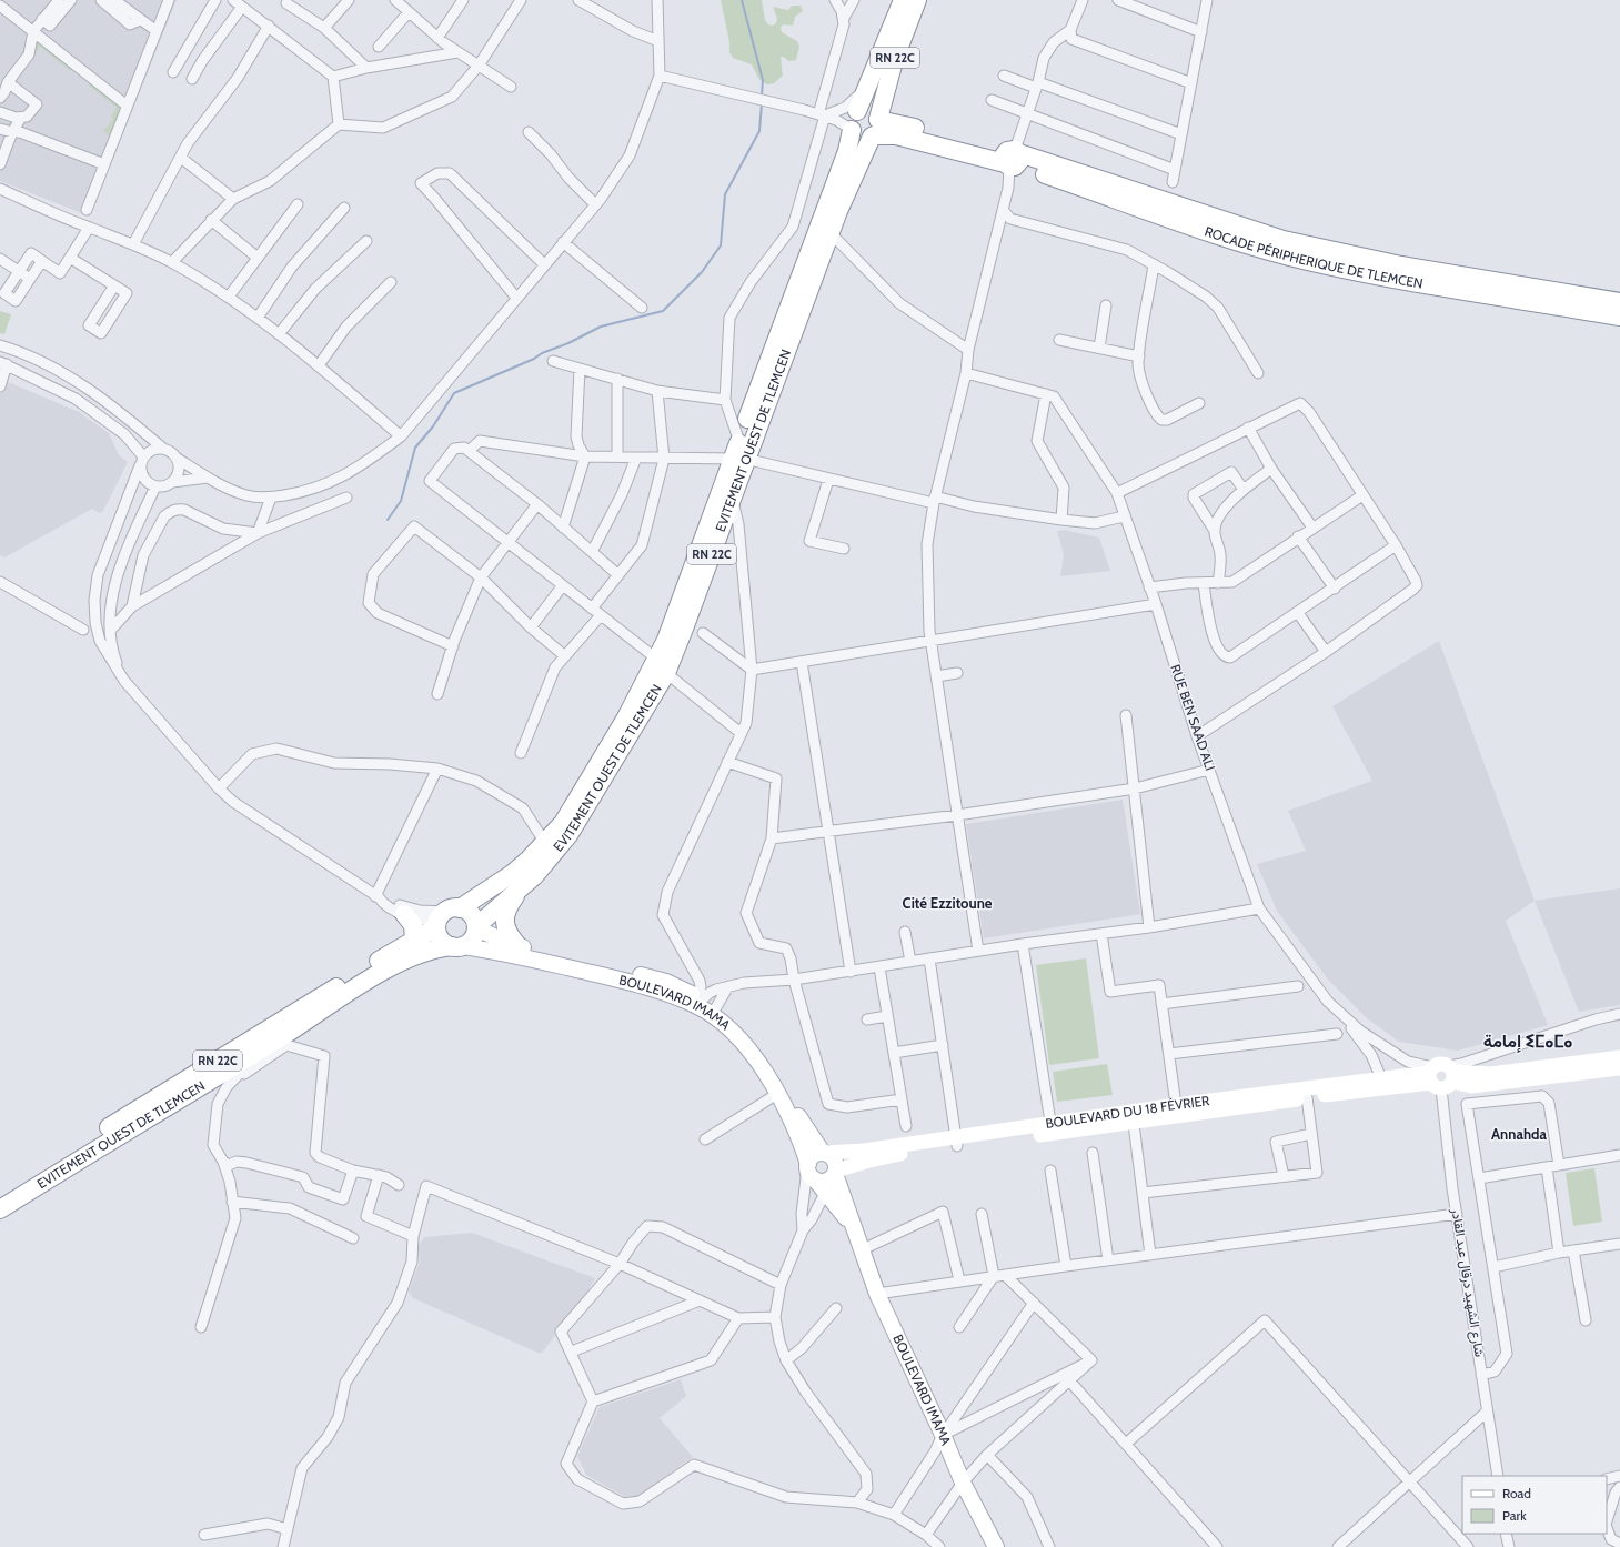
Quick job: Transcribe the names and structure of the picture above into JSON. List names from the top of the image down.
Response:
{
  "streets": {
    "highway": ["RN 22C", "ROCADE PÉRIPHERIQUE DE TLEMCEN", "EVITEMENT OUEST DE TLEMCEN"],
    "main road": ["BOULEVARD IMAMA", "BOULEVARD DU 18 FÉVRIER"],
    "street": ["RUE BEN SAAD ALI", "شارع الشهيد درقال عبد القادر"]
  },
  "crossings": [
    ["EVITEMENT OUEST DE TLEMCEN", "BOULEVARD IMAMA"],
    ["RUE BEN SAAD ALI", "BOULEVARD DU 18 FÉVRIER"],
    ["RUE BEN SAAD ALI", "شارع الشهيد درقال عبد القادر"],
    ["BOULEVARD IMAMA", "BOULEVARD DU 18 FÉVRIER"],
    ["BOULEVARD DU 18 FÉVRIER", "شارع الشهيد درقال عبد القادر"]
  ],
  "districts": ["Cité Ezzitoune", "إمامة ⵉⵎⴰⵎⴰ", "Annahda"],
  "legend": ["Road", "Park"]
}
